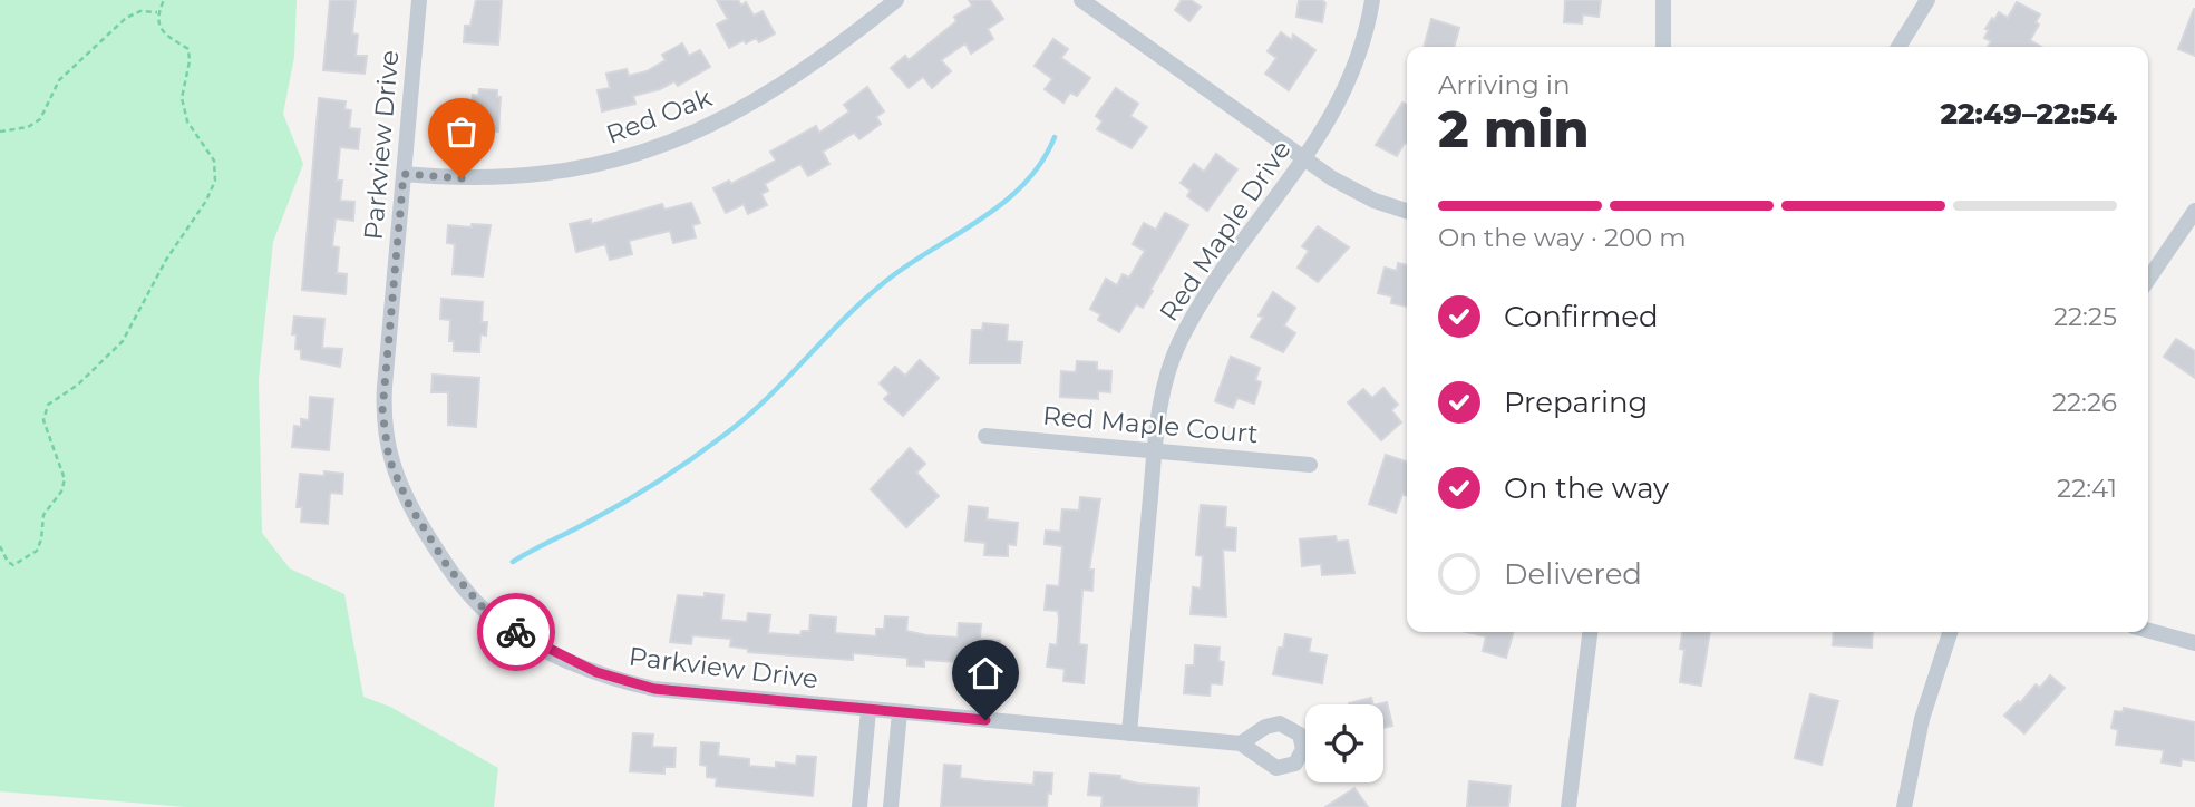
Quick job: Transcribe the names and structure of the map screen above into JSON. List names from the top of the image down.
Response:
{
  "streets": {
    "street": [
      "Red Oak",
      "Parkview Drive",
      "Red Maple Drive",
      "Red Maple Court"
    ]
  },
  "crossings": [
    ["Red Oak", "Parkview Drive"],
    ["Parkview Drive", "Red Maple Drive"],
    ["Red Maple Drive", "Red Maple Court"]
  ],
  "page": {
    "heading": ["2 min", "Arriving in", "22:49–22:54"],
    "bar": "On the way · 200 m",
    "list": [
      ["Confirmed", "22:25"],
      ["Preparing", "22:26"],
      ["On the way", "22:41"],
      "Delivered"
    ]
  }
}
